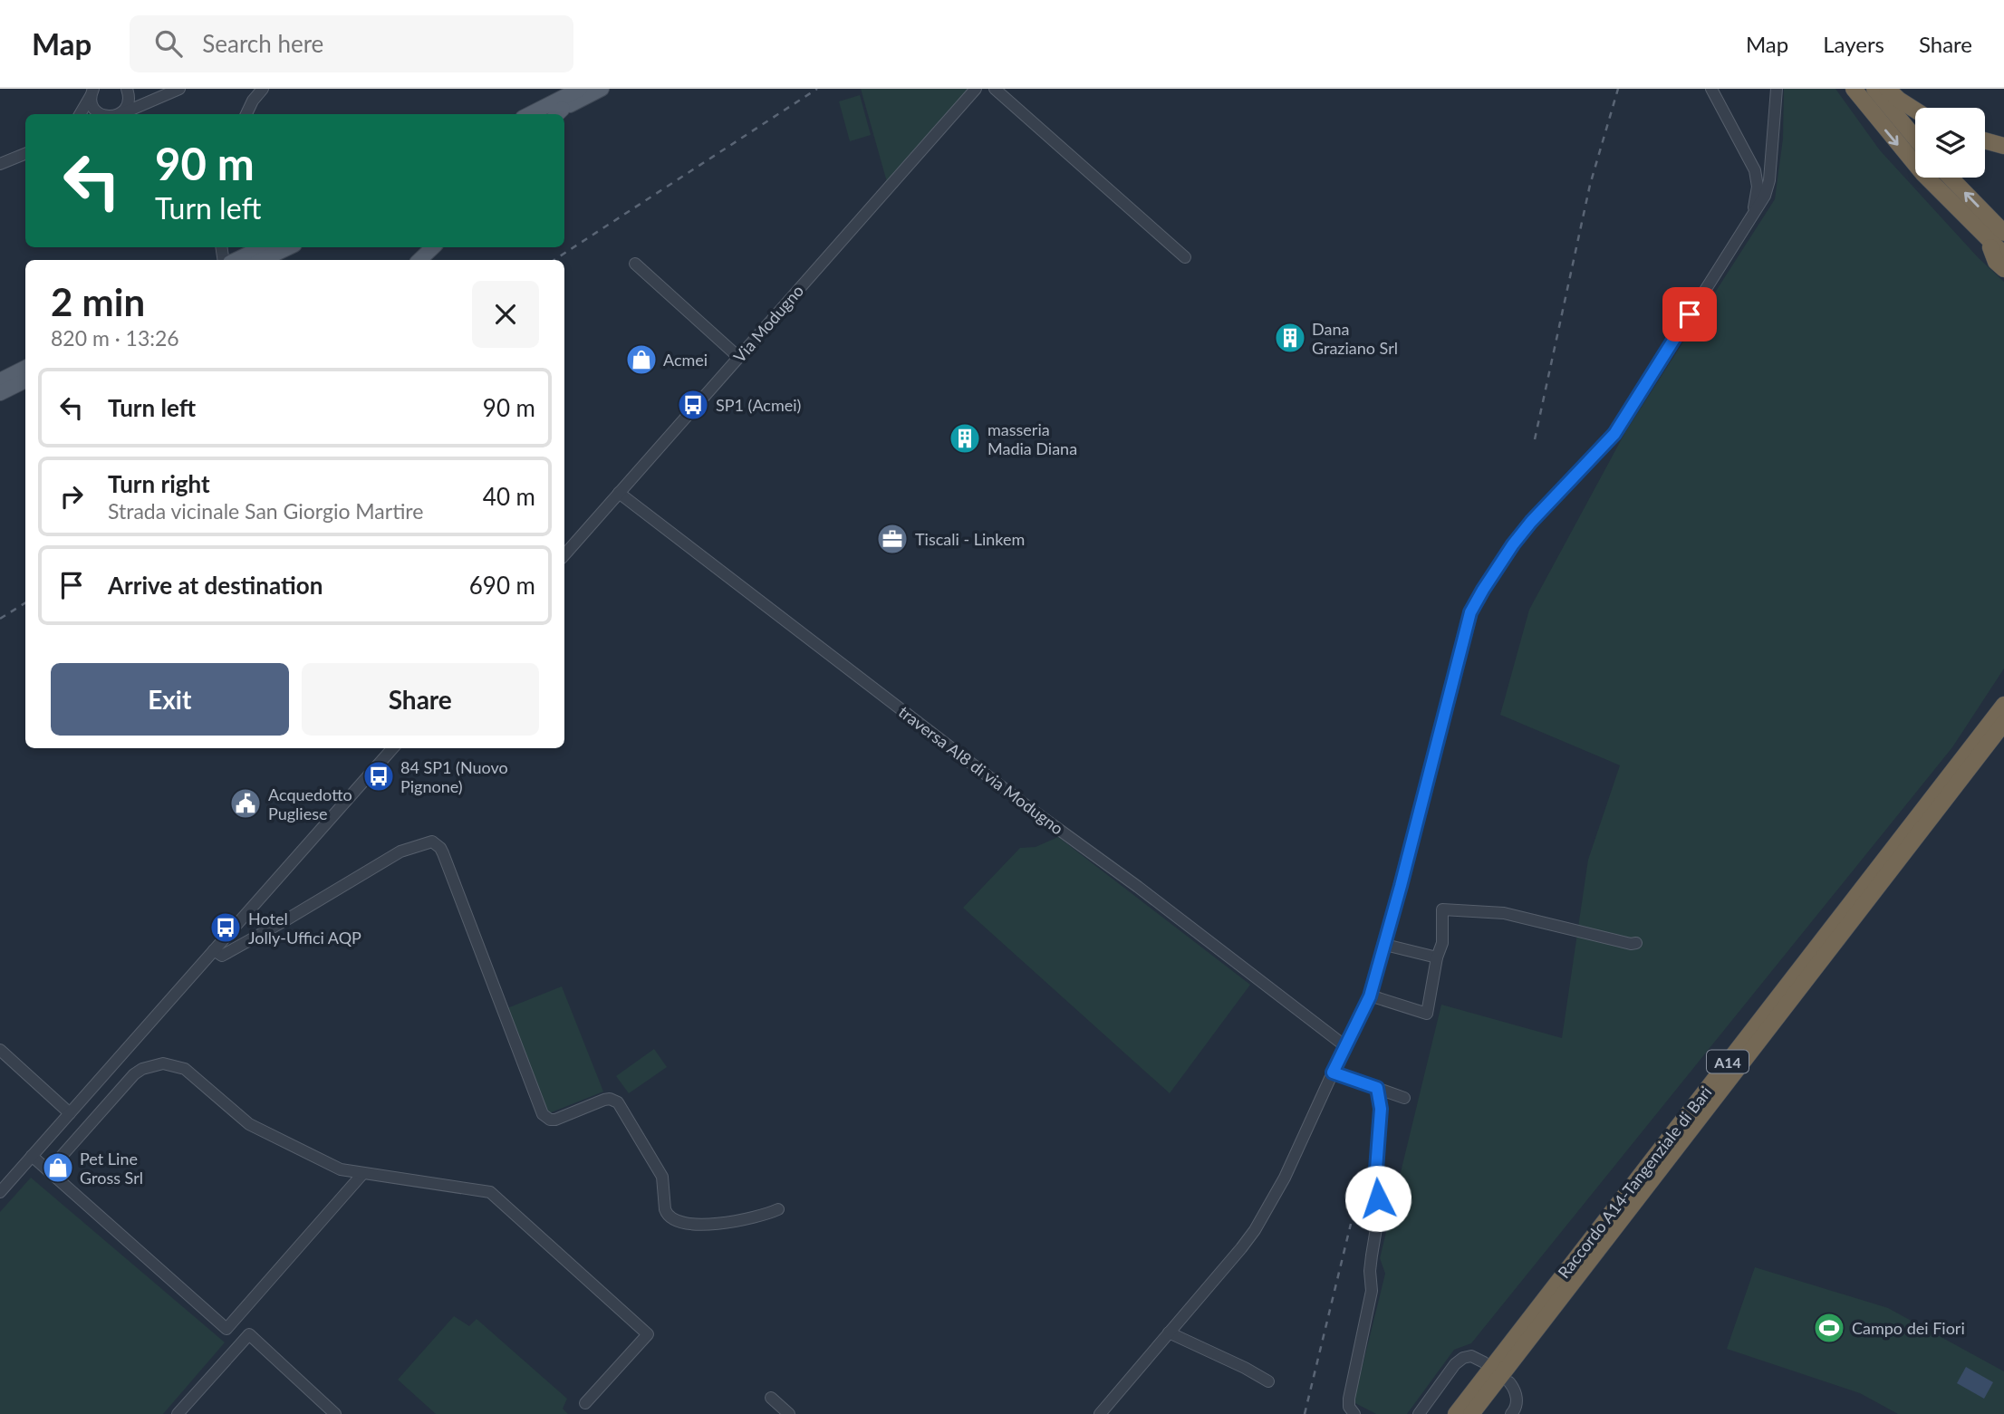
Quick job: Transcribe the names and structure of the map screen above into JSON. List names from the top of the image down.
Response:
{
  "streets": {
    "highway": ["A14", "Raccordo A14-Tangenziale di Bari"],
    "street": ["Via Modugno", "traversa AI8 di via Modugno"]
  },
  "crossings": [
    ["Via Modugno", "traversa AI8 di via Modugno"]
  ],
  "places": {
    "building": ["Dana Graziano Srl", "masseria Madia Diana"],
    "shop": ["Acmei", "Pet Line Gross Srl"],
    "bus stop": ["SP1 (Acmei)", "84 SP1 (Nuovo Pignone)", "Hotel Jolly-Uffici AQP"],
    "office": ["Tiscali - Linkem"],
    "public building": ["Acquedotto Pugliese"],
    "sports": ["Campo dei Fiori"]
  },
  "page": {
    "header": "Map",
    "search": "Search here",
    "nav": ["Map", "Layers", "Share"],
    "turn": ["90 m", "Turn left"],
    "heading": ["2 min", "820 m · 13:26"],
    "list": [
      {
        "name": "Turn left",
        "value": "90 m"
      },
      {
        "name": "Turn right",
        "note": "Strada vicinale San Giorgio Martire",
        "value": "40 m"
      },
      {
        "name": "Arrive at destination",
        "value": "690 m"
      }
    ],
    "buttons": ["Exit", "Share"]
  }
}
